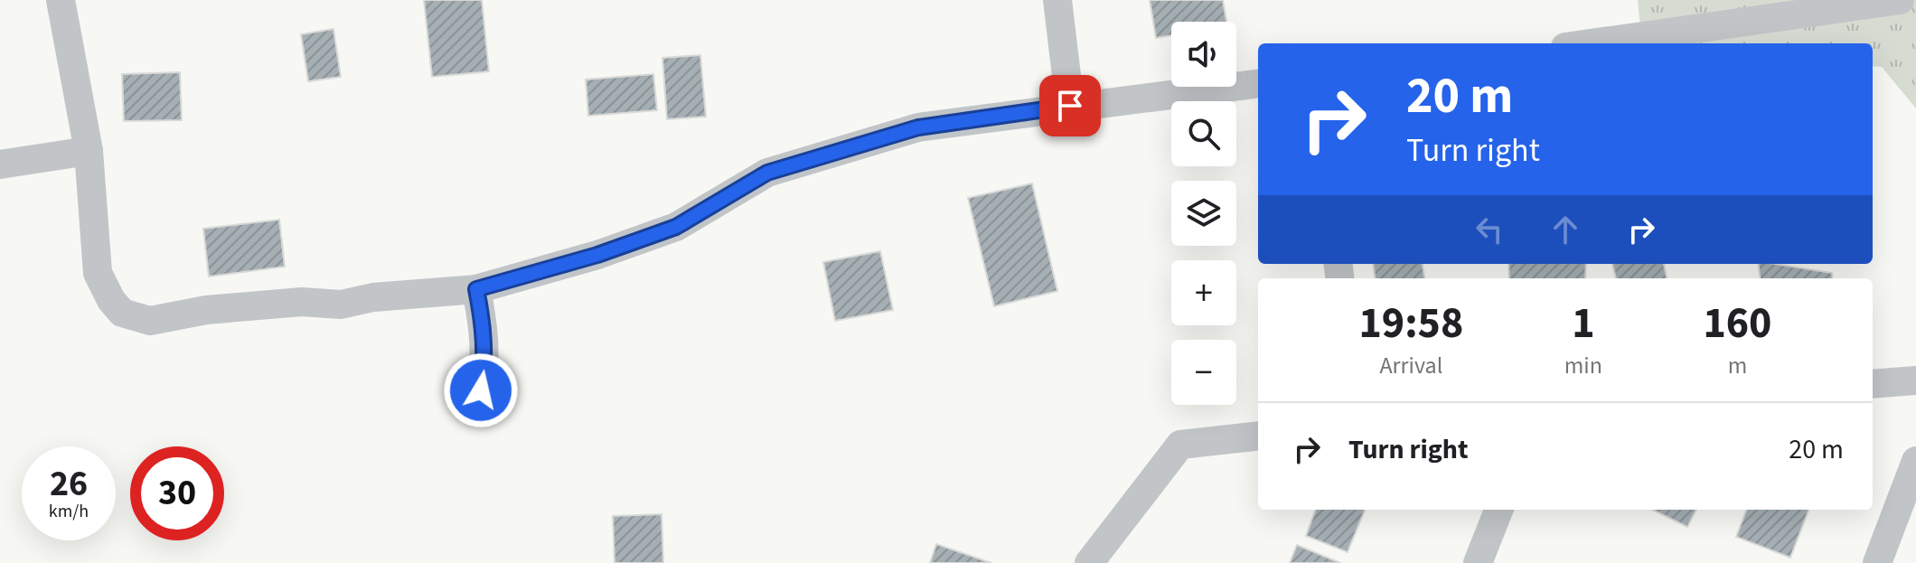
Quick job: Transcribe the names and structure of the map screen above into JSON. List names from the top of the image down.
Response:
{
  "page": {
    "map_buttons": ["+", "−"],
    "turn": ["20 m", "Turn right"],
    "eta": [
      "19:58",
      "Arrival",
      "1",
      "min",
      "160",
      "m"
    ],
    "list": [
      {
        "name": "Turn right",
        "value": "20 m"
      }
    ],
    "speed": "26 km/h",
    "limit": "30"
  }
}
